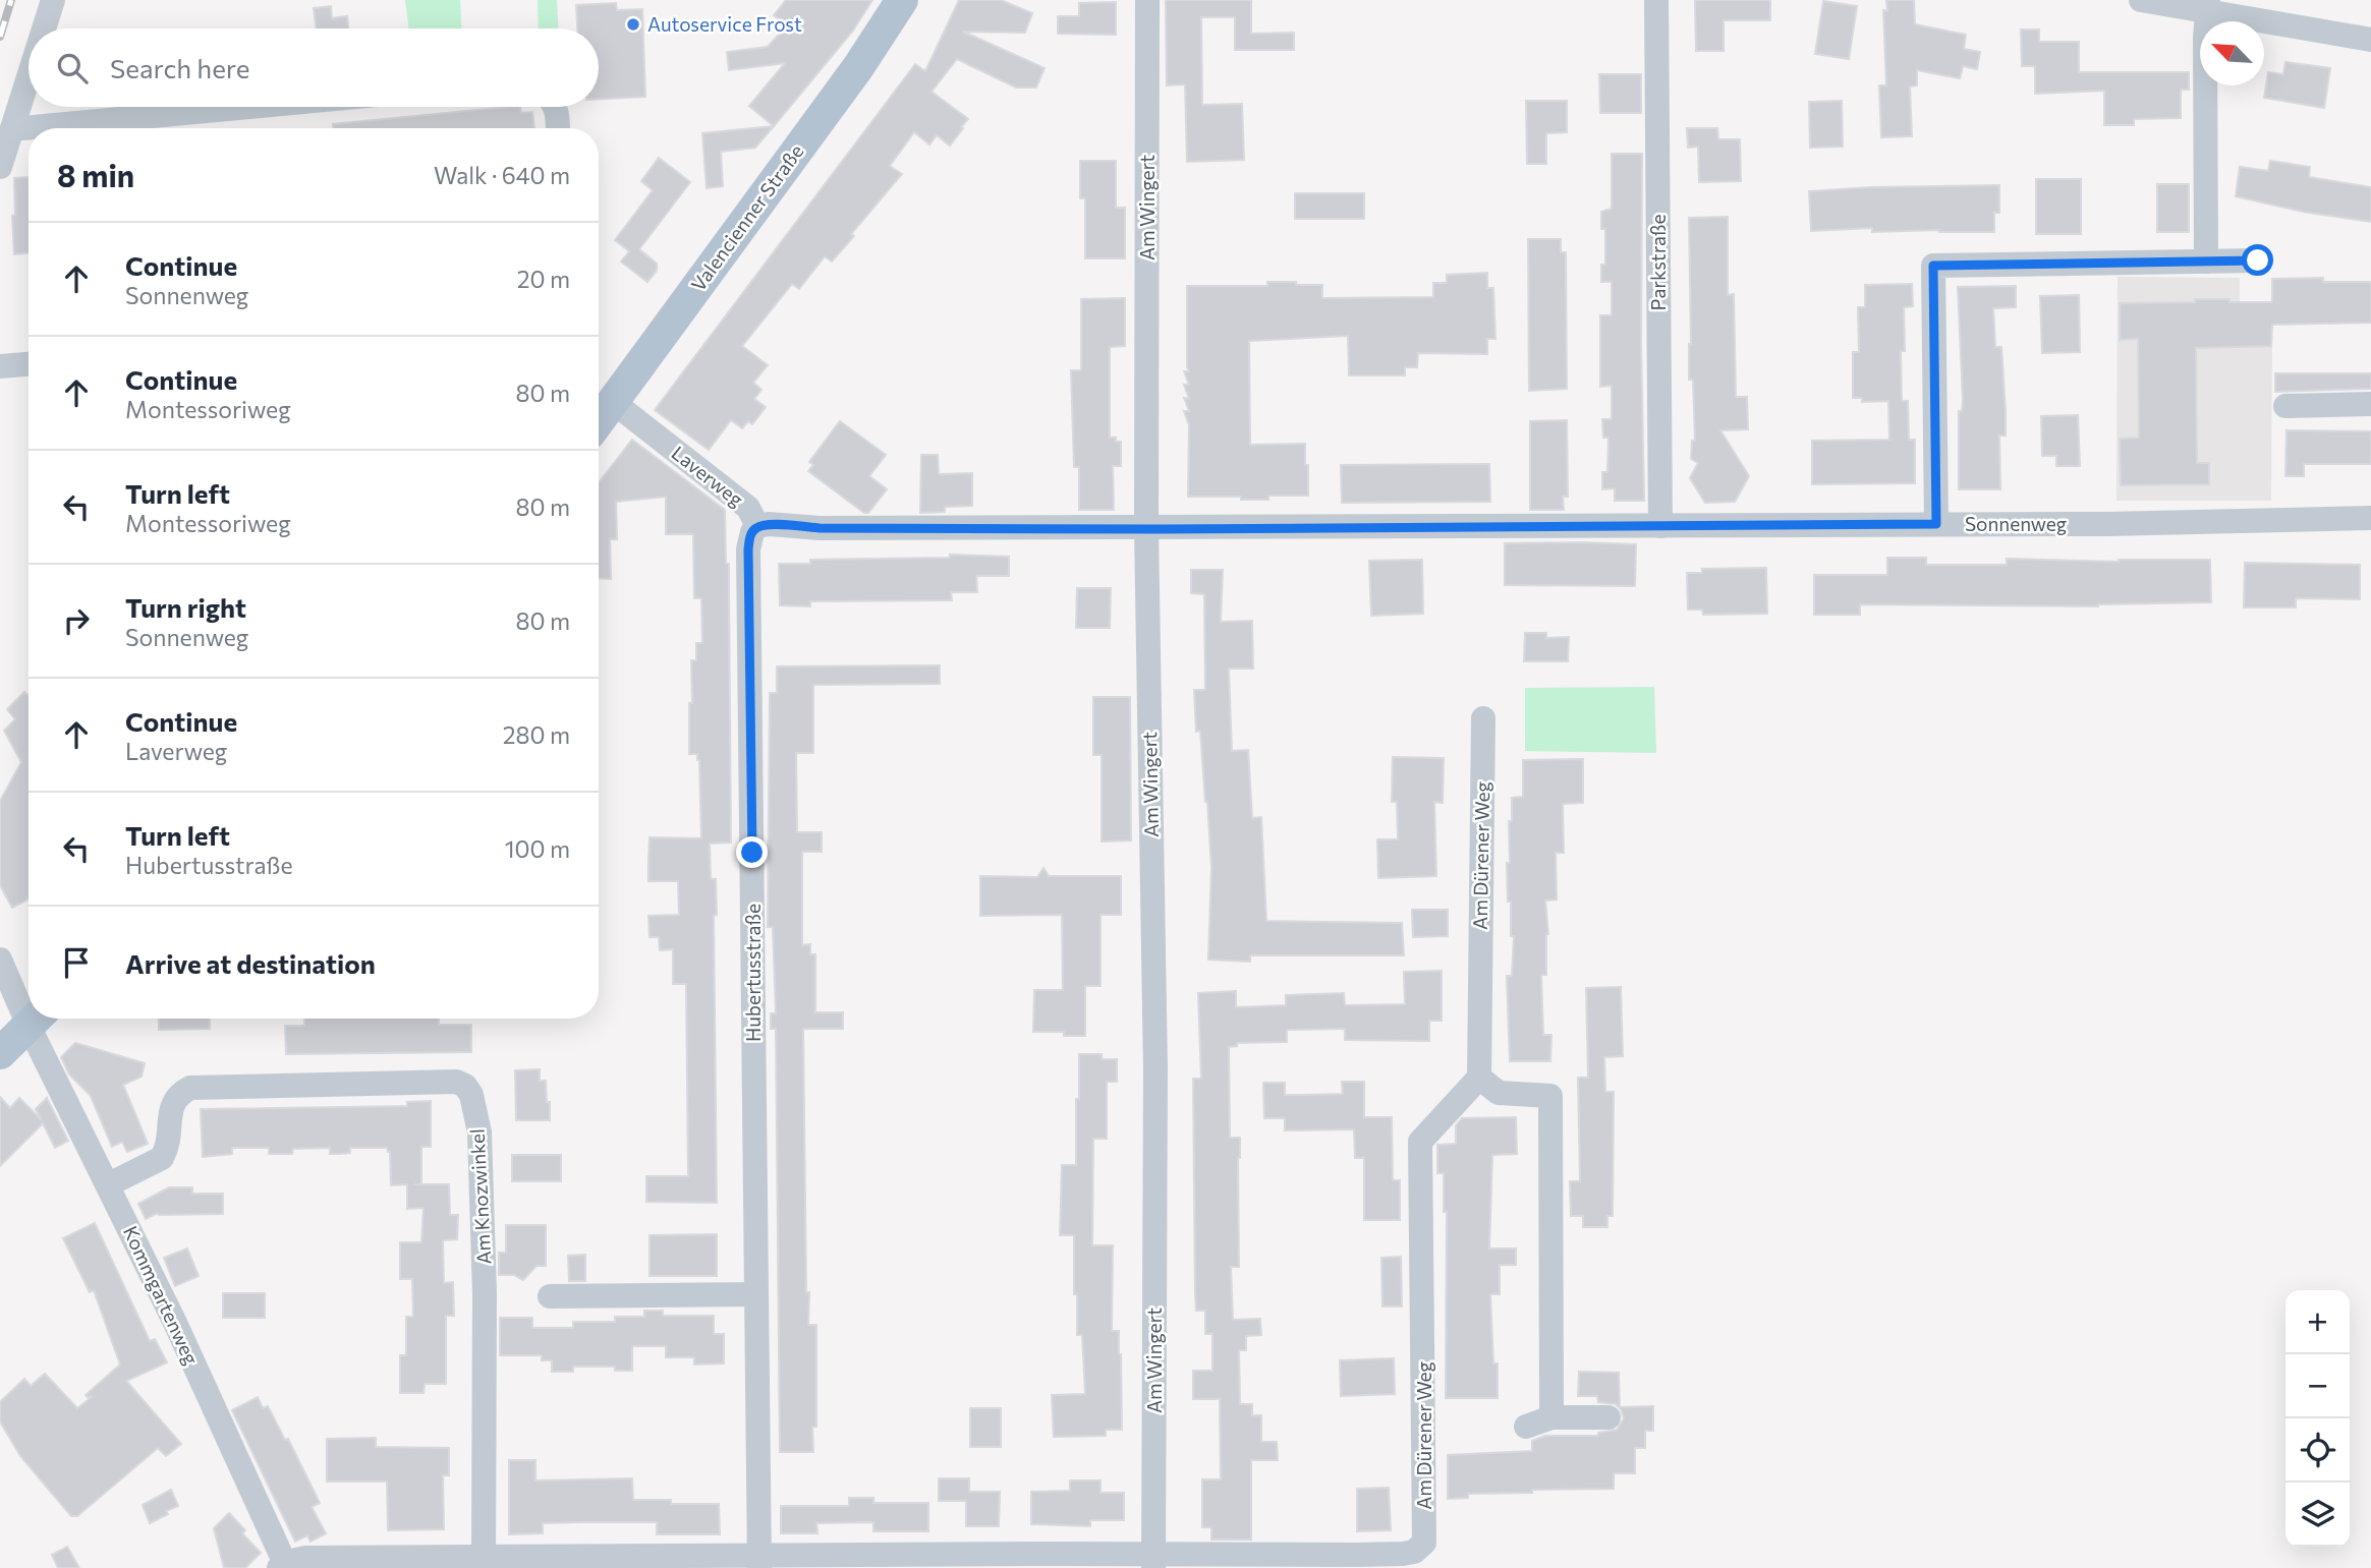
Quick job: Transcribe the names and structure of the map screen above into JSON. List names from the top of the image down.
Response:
{
  "streets": {
    "main road": ["Valencienner Straße"],
    "street": [
      "Am Wingert",
      "Parkstraße",
      "Laverweg",
      "Sonnenweg",
      "Am Dürener Weg",
      "Hubertusstraße",
      "Am Knozwinkel",
      "Kommgartenweg"
    ]
  },
  "crossings": [
    ["Am Wingert", "Laverweg"],
    ["Am Wingert", "Am Dürener Weg"],
    ["Valencienner Straße", "Laverweg"],
    ["Parkstraße", "Laverweg"],
    ["Parkstraße", "Sonnenweg"],
    ["Laverweg", "Sonnenweg"],
    ["Laverweg", "Hubertusstraße"],
    ["Am Knozwinkel", "Kommgartenweg"]
  ],
  "places": ["Autoservice Frost"],
  "north": "top left",
  "page": {
    "search": "Search here",
    "heading": ["8 min", "Walk · 640 m"],
    "list": [
      ["Continue", "Sonnenweg", "20 m"],
      ["Continue", "Montessoriweg", "80 m"],
      ["Turn left", "Montessoriweg", "80 m"],
      ["Turn right", "Sonnenweg", "80 m"],
      ["Continue", "Laverweg", "280 m"],
      ["Turn left", "Hubertusstraße", "100 m"],
      "Arrive at destination"
    ],
    "map_buttons": ["+", "−"]
  }
}
